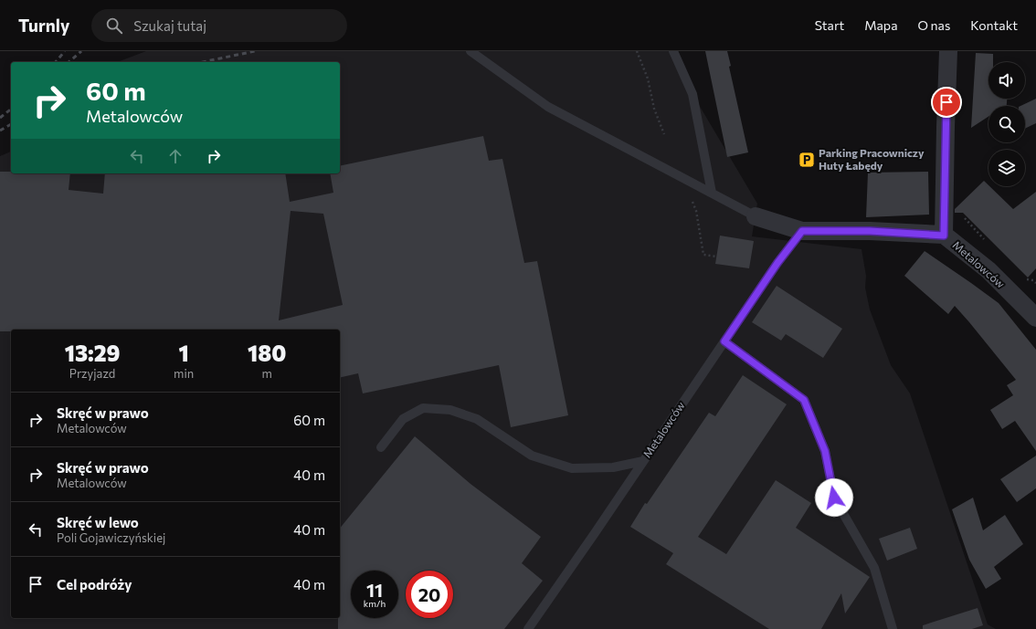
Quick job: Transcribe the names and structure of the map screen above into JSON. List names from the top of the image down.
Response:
{
  "streets": {
    "street": ["Metalowców"]
  },
  "places": {
    "parking": ["Parking Pracowniczy Huty Łabędy"]
  },
  "page": {
    "header": "Turnly",
    "search": "Szukaj tutaj",
    "nav": [
      "Start",
      "Mapa",
      "O nas",
      "Kontakt"
    ],
    "turn": ["60 m", "Metalowców"],
    "eta": [
      "13:29",
      "Przyjazd",
      "1",
      "min",
      "180",
      "m"
    ],
    "list": [
      {
        "name": "Skręć w prawo",
        "note": "Metalowców",
        "value": "60 m"
      },
      {
        "name": "Skręć w prawo",
        "note": "Metalowców",
        "value": "40 m"
      },
      {
        "name": "Skręć w lewo",
        "note": "Poli Gojawiczyńskiej",
        "value": "40 m"
      },
      {
        "name": "Cel podróży",
        "value": "40 m"
      }
    ],
    "speed": "11 km/h",
    "limit": "20"
  }
}
